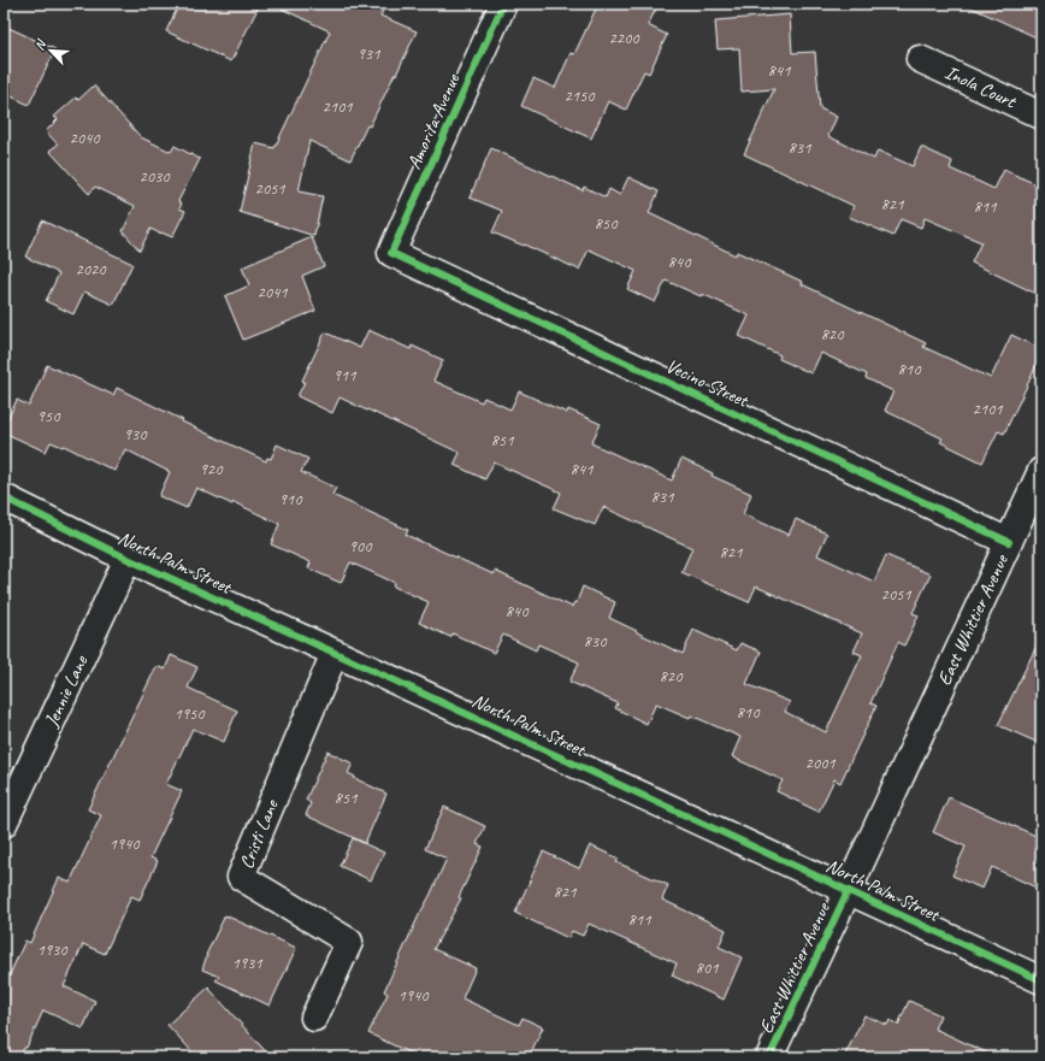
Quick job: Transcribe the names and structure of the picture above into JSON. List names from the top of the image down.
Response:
{
  "streets": {
    "street": [
      "Inola Court",
      "Amorita Avenue",
      "Vecino Street",
      "North Palm Street",
      "East Whittier Avenue",
      "Jennie Lane",
      "Cristi Lane"
    ]
  },
  "crossings": [
    ["Amorita Avenue", "Vecino Street"],
    ["Vecino Street", "East Whittier Avenue"],
    ["North Palm Street", "East Whittier Avenue"],
    ["North Palm Street", "Jennie Lane"],
    ["North Palm Street", "Cristi Lane"]
  ],
  "house_numbers": [
    "2200",
    "931",
    "841",
    "2150",
    "2101",
    "2040",
    "831",
    "2030",
    "2051",
    "821",
    "811",
    "850",
    "840",
    "2020",
    "2041",
    "820",
    "810",
    "911",
    "2101",
    "950",
    "930",
    "851",
    "920",
    "841",
    "831",
    "910",
    "900",
    "821",
    "2051",
    "840",
    "830",
    "820",
    "810",
    "1950",
    "2001",
    "851",
    "1940",
    "821",
    "811",
    "1930",
    "1931",
    "801",
    "1940"
  ],
  "north": "top left"
}
